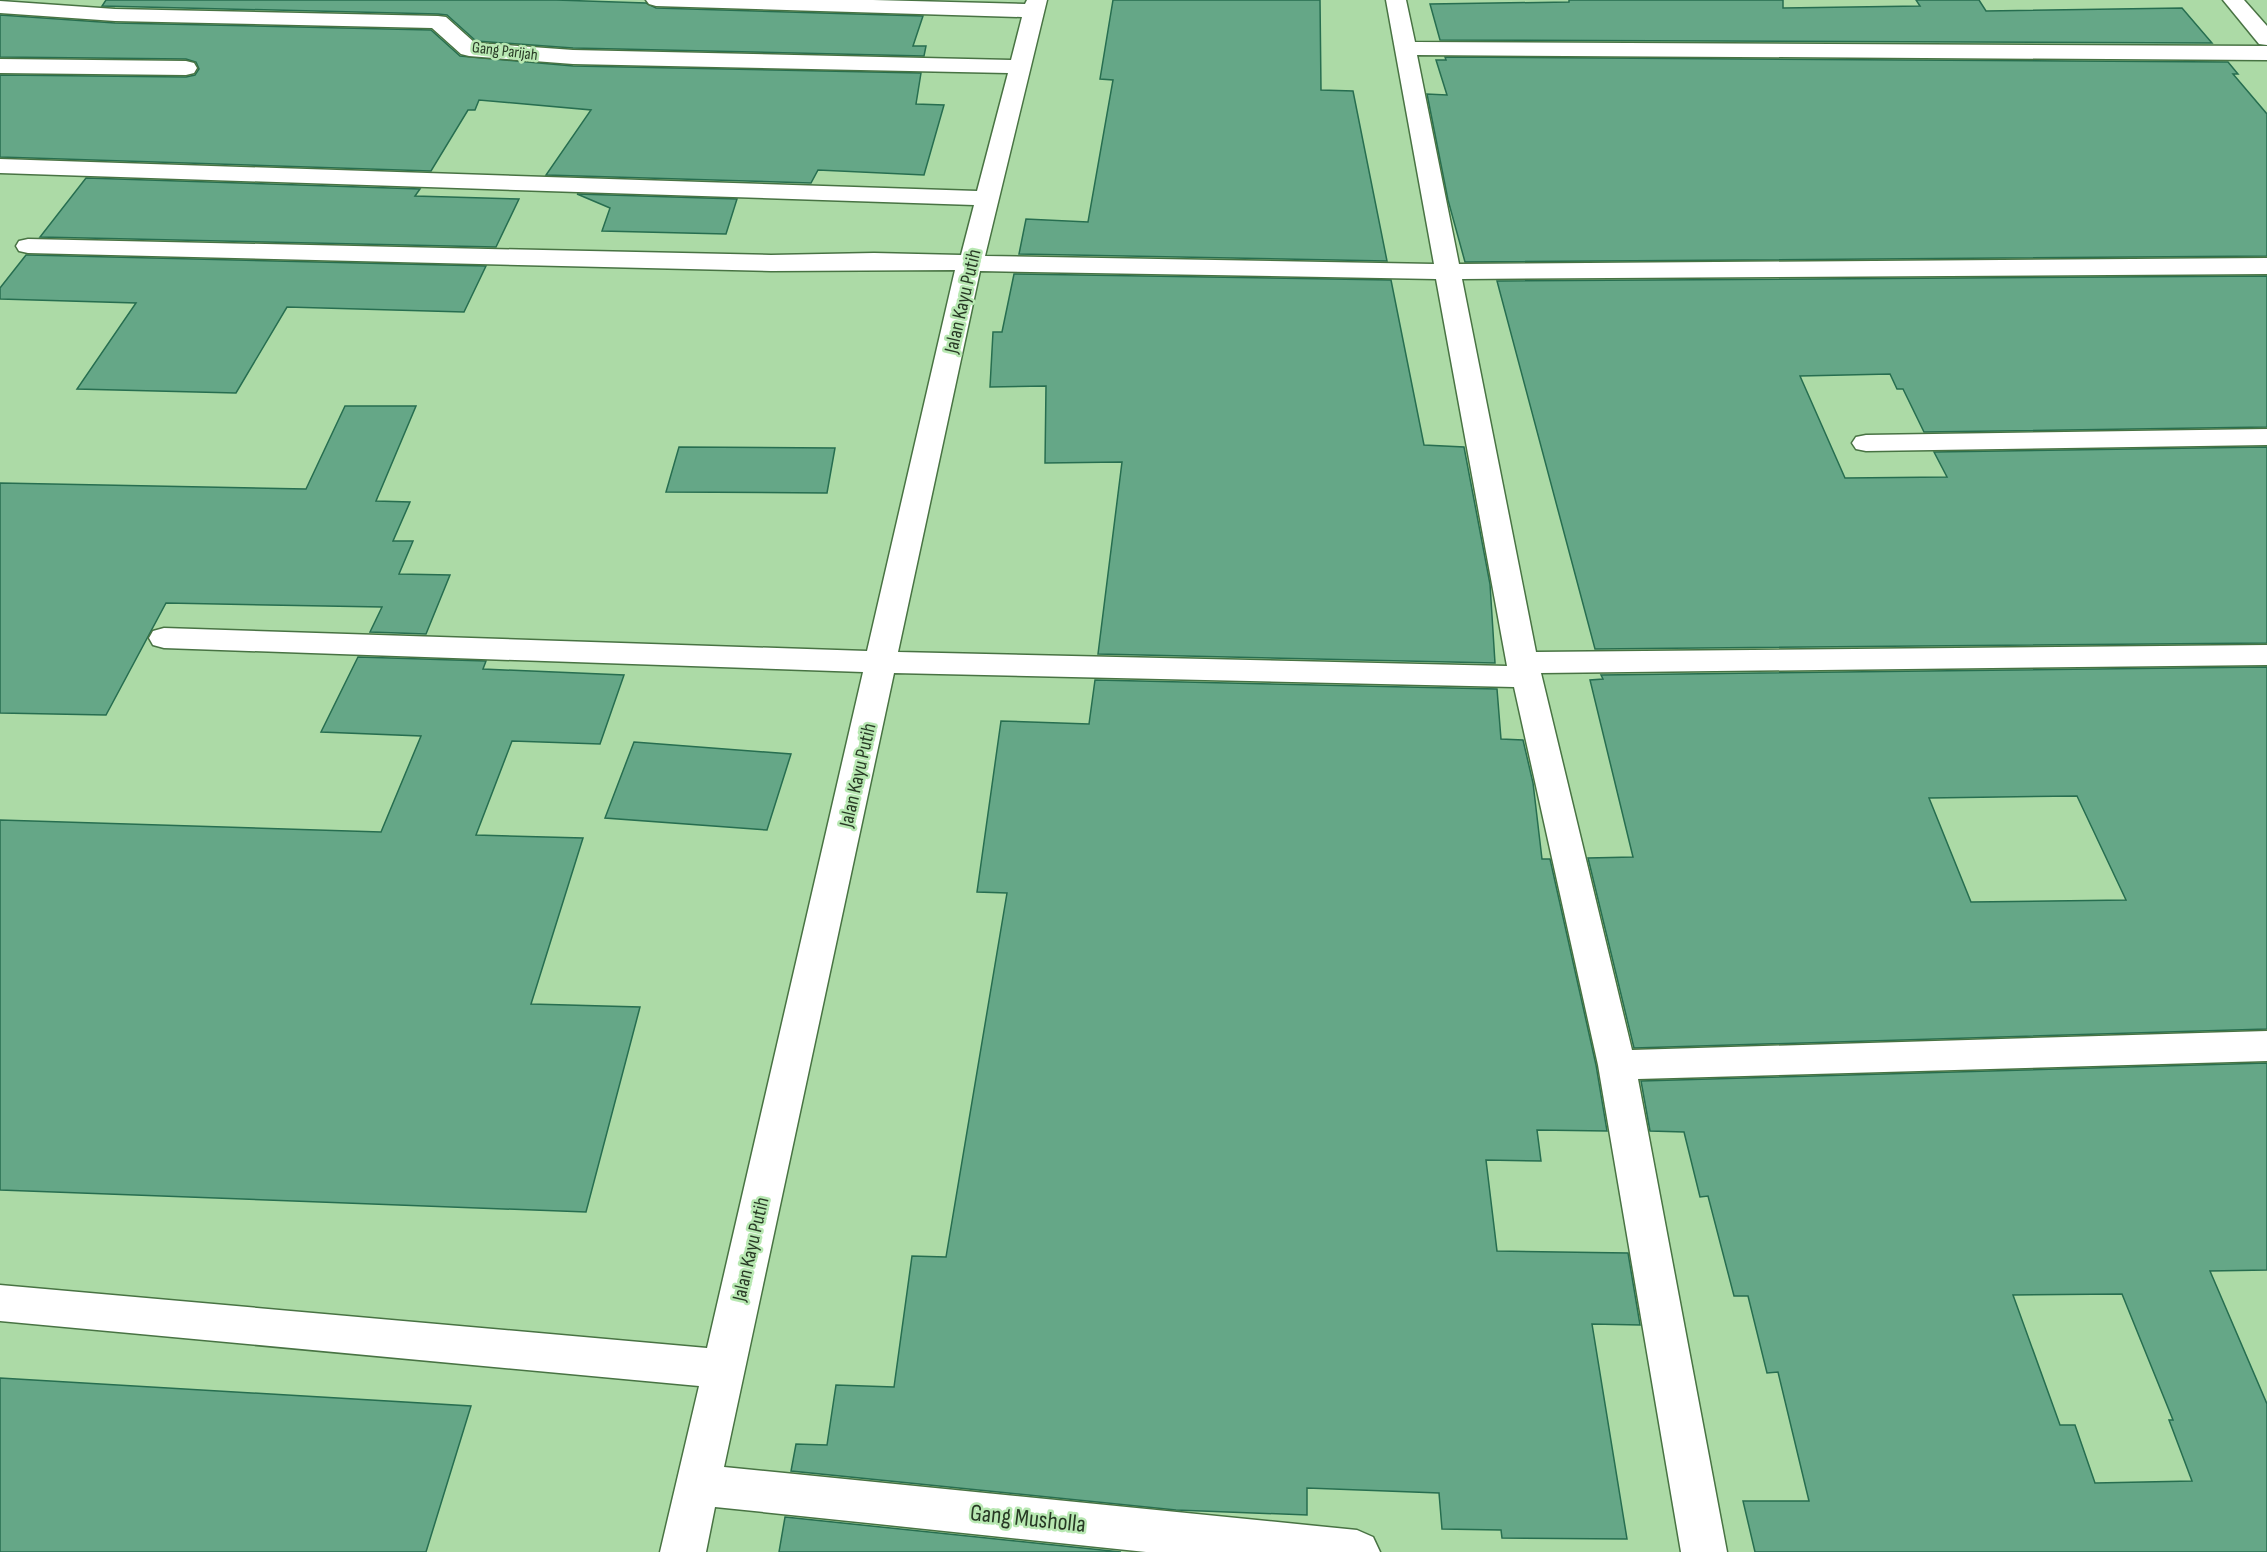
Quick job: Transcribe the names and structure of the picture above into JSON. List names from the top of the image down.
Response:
{
  "streets": {
    "street": ["Gang Parijah", "Jalan Kayu Putih", "Gang Musholla"]
  },
  "crossings": [
    ["Gang Parijah", "Jalan Kayu Putih"],
    ["Jalan Kayu Putih", "Gang Musholla"]
  ]
}
